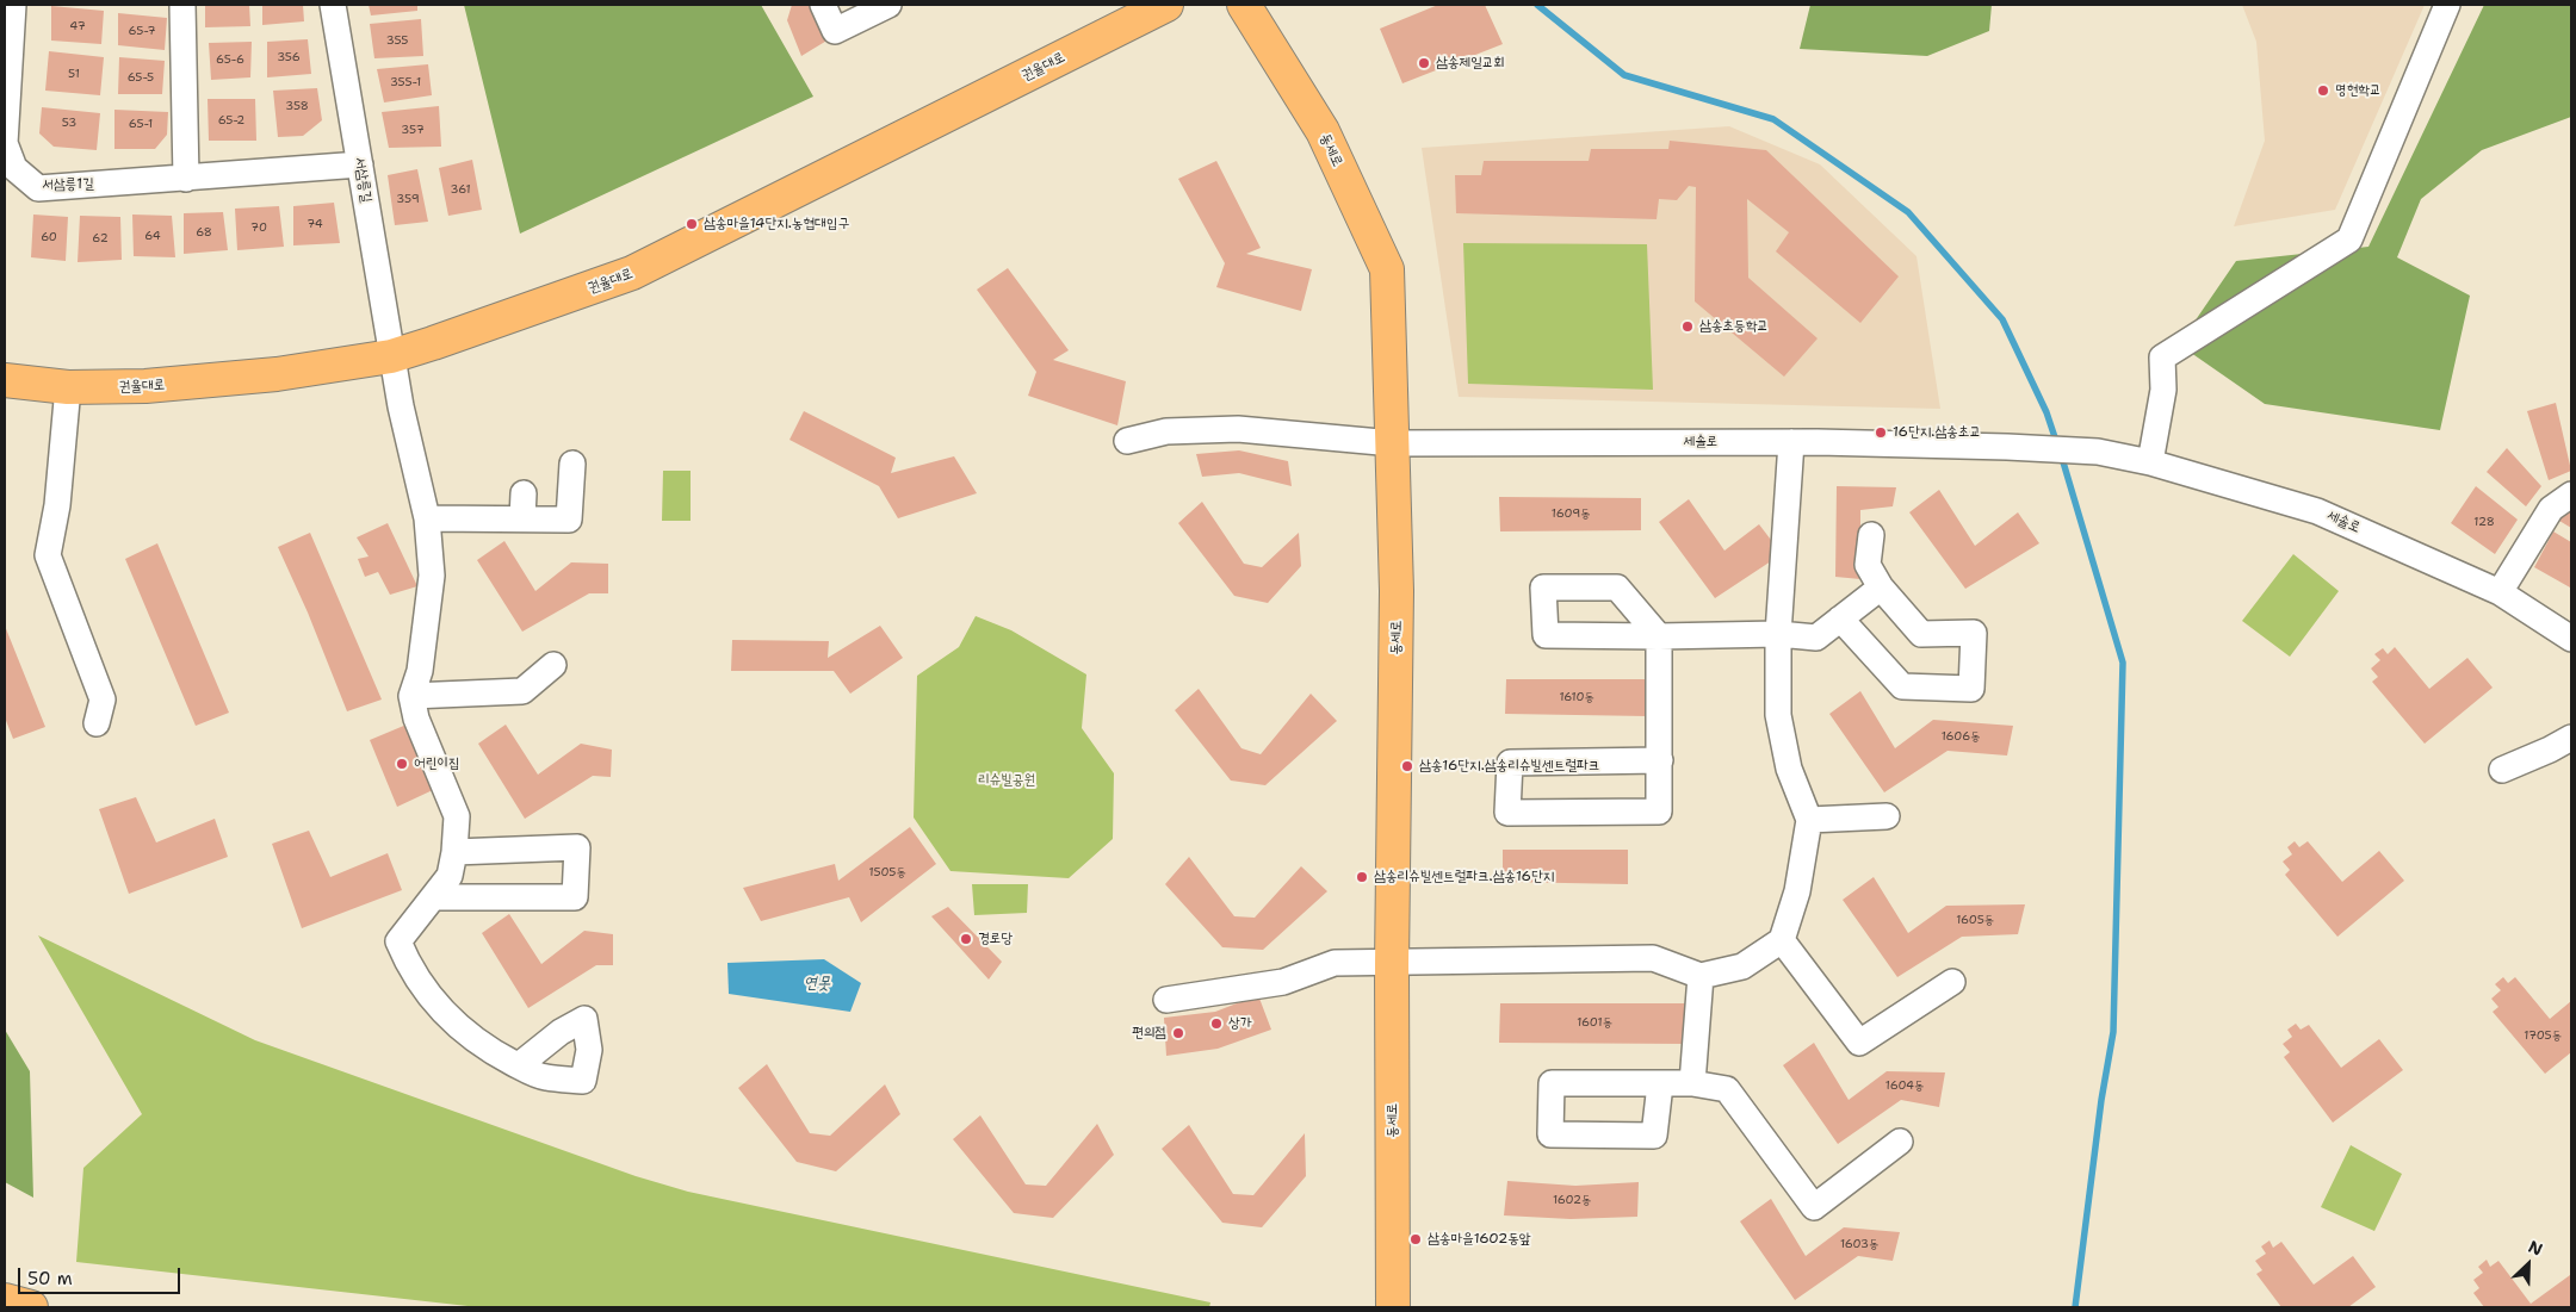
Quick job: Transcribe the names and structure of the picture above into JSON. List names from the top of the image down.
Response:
{
  "streets": {
    "main road": ["권율대로", "동세로"],
    "street": ["서삼릉길", "서삼릉1길", "세솔로"]
  },
  "crossings": [
    ["권율대로", "서삼릉길"],
    ["동세로", "세솔로"],
    ["서삼릉길", "서삼릉1길"]
  ],
  "water": ["연못"],
  "parks": ["리슈빌공원"],
  "places": [
    "삼송제일교회",
    "명현학교",
    "삼송마을14단지.농협대입구",
    "삼송초등학교",
    "16단지.삼송초교",
    "어린이집",
    "삼송16단지.삼송리슈빌센트럴파크",
    "삼송리슈빌센트럴파크.삼송16단지",
    "경로당",
    "상가",
    "편의점",
    "삼송마을1602동앞"
  ],
  "house_numbers": [
    "47",
    "65-7",
    "355",
    "356",
    "65-6",
    "51",
    "65-5",
    "355-1",
    "358",
    "65-2",
    "53",
    "65-1",
    "357",
    "361",
    "359",
    "74",
    "70",
    "68",
    "64",
    "60",
    "62",
    "1609동",
    "128",
    "1610동",
    "1606동",
    "1505동",
    "1605동",
    "1601동",
    "1705동",
    "1604동",
    "1602동",
    "1603동"
  ],
  "scale_bar": "50 m",
  "north": "top right"
}
